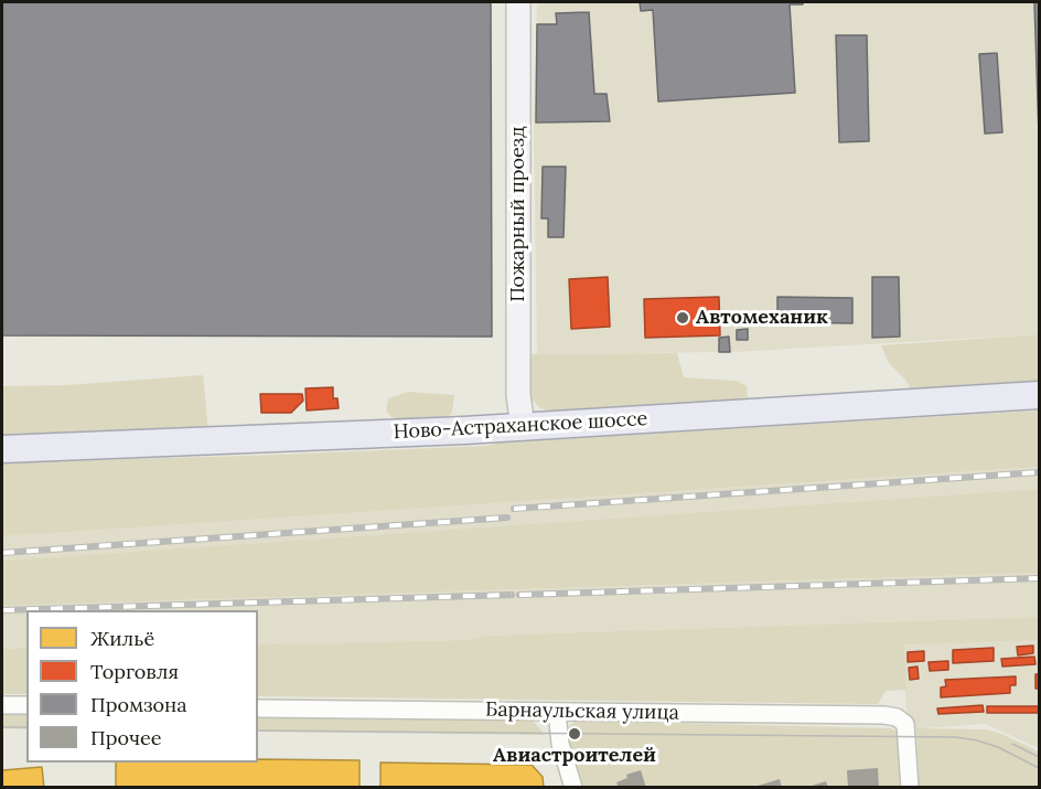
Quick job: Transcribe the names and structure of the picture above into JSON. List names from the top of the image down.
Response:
{
  "streets": {
    "main road": ["Ново-Астраханское шоссе"],
    "street": ["Пожарный проезд", "Барнаульская улица"]
  },
  "crossings": [
    ["Пожарный проезд", "Ново-Астраханское шоссе"]
  ],
  "places": ["Автомеханик", "Авиастроителей"],
  "legend": [
    "Жильё",
    "Торговля",
    "Промзона",
    "Прочее"
  ]
}
